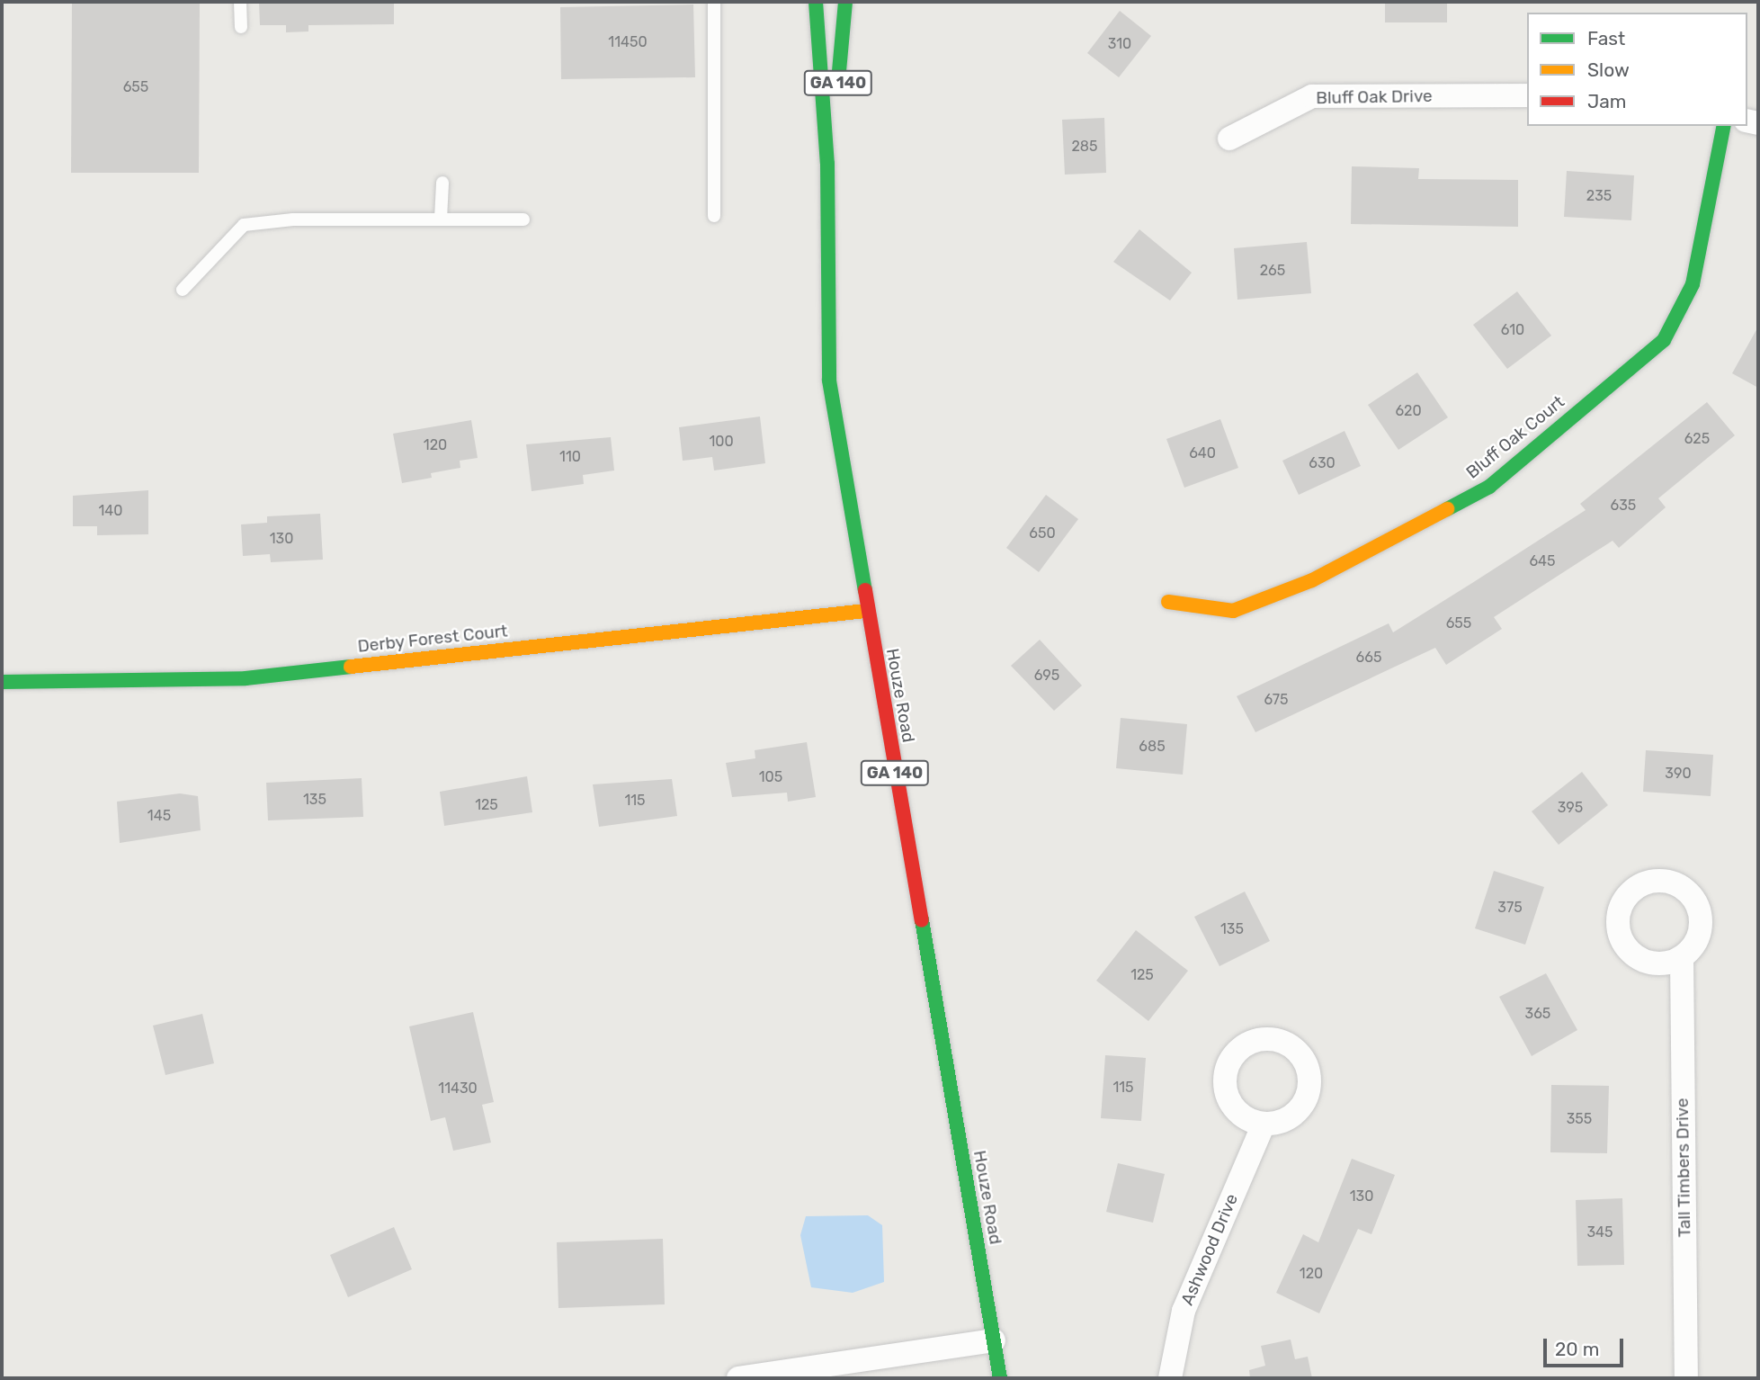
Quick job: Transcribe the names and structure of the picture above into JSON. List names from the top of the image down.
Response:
{
  "streets": {
    "street": [
      "GA 140",
      "Bluff Oak Drive",
      "Bluff Oak Court",
      "Derby Forest Court",
      "Houze Road",
      "Tall Timbers Drive",
      "Ashwood Drive"
    ]
  },
  "crossings": [
    ["Derby Forest Court", "Houze Road"]
  ],
  "house_numbers": [
    "11450",
    "310",
    "655",
    "285",
    "235",
    "265",
    "610",
    "620",
    "625",
    "100",
    "120",
    "640",
    "110",
    "630",
    "635",
    "140",
    "650",
    "130",
    "645",
    "655",
    "665",
    "695",
    "675",
    "685",
    "390",
    "105",
    "135",
    "115",
    "125",
    "395",
    "145",
    "375",
    "135",
    "125",
    "365",
    "115",
    "11430",
    "355",
    "130",
    "345",
    "120"
  ],
  "legend": ["Fast", "Slow", "Jam"],
  "scale_bar": "20 m"
}
